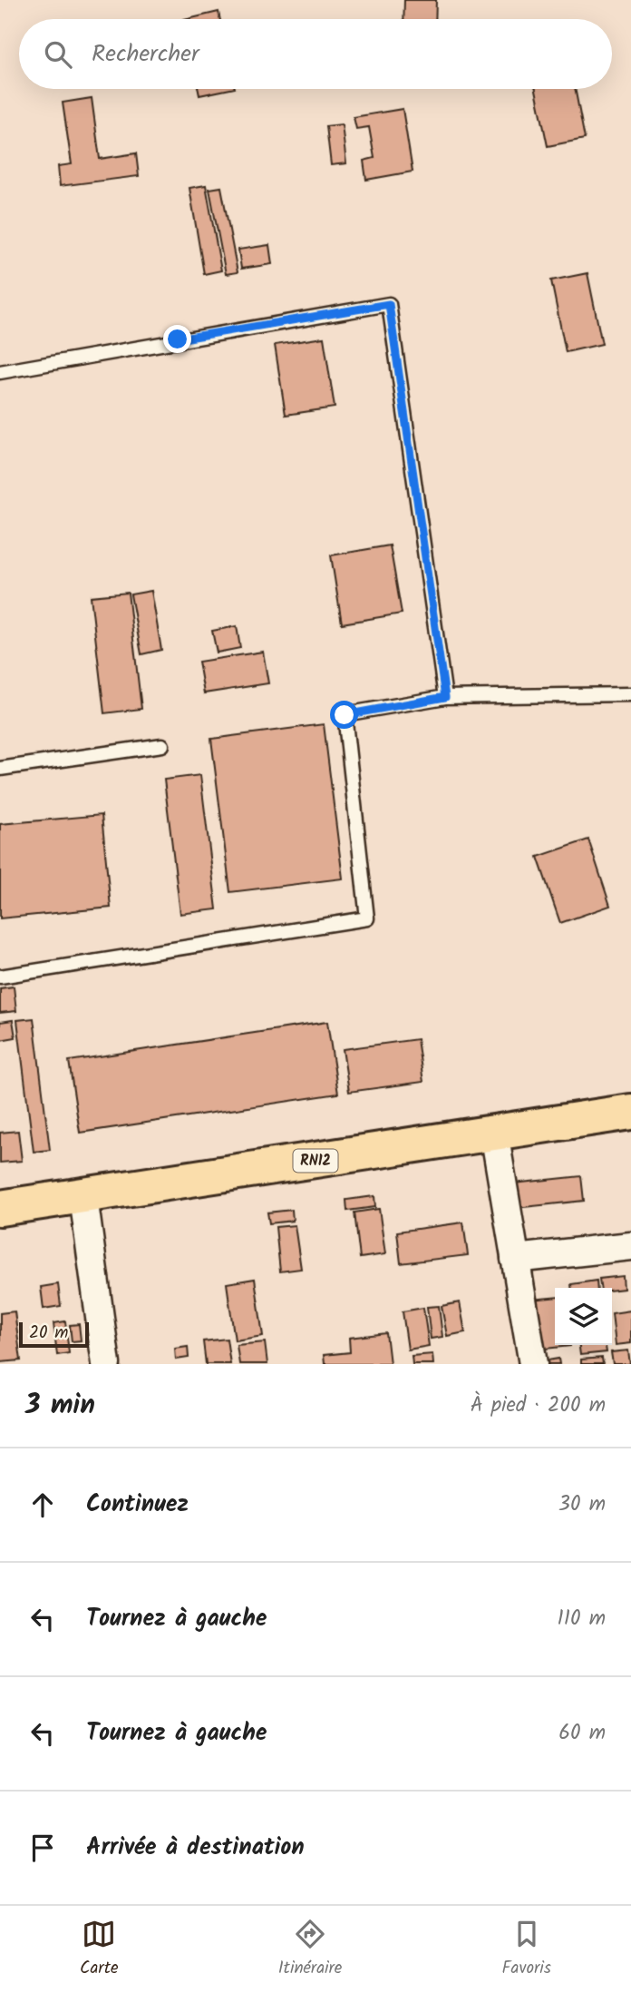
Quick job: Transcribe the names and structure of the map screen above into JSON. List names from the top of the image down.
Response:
{
  "streets": {
    "main road": ["RN12"]
  },
  "scale_bar": "20 m",
  "page": {
    "search": "Rechercher",
    "scale": "20 m",
    "heading": ["3 min", "À pied · 200 m"],
    "list": [
      ["Continuez", "30 m"],
      ["Tournez à gauche", "110 m"],
      ["Tournez à gauche", "60 m"],
      "Arrivée à destination"
    ],
    "nav": ["Carte", "Itinéraire", "Favoris"]
  }
}
